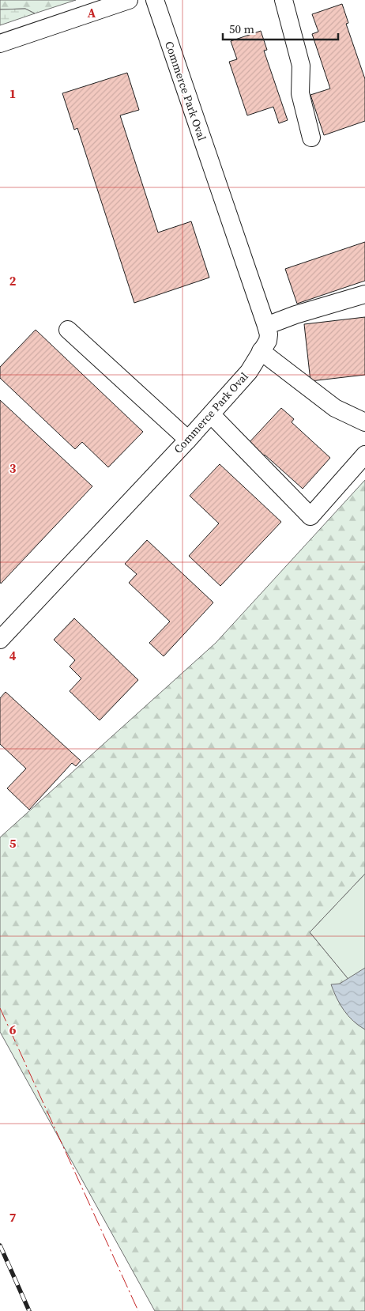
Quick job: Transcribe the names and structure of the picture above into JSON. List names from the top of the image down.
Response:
{
  "streets": {
    "street": ["Commerce Park Oval"]
  },
  "scale_bar": "50 m",
  "grid": {
    "columns": ["A"],
    "rows": [
      "1",
      "2",
      "3",
      "4",
      "5",
      "6",
      "7"
    ]
  }
}
